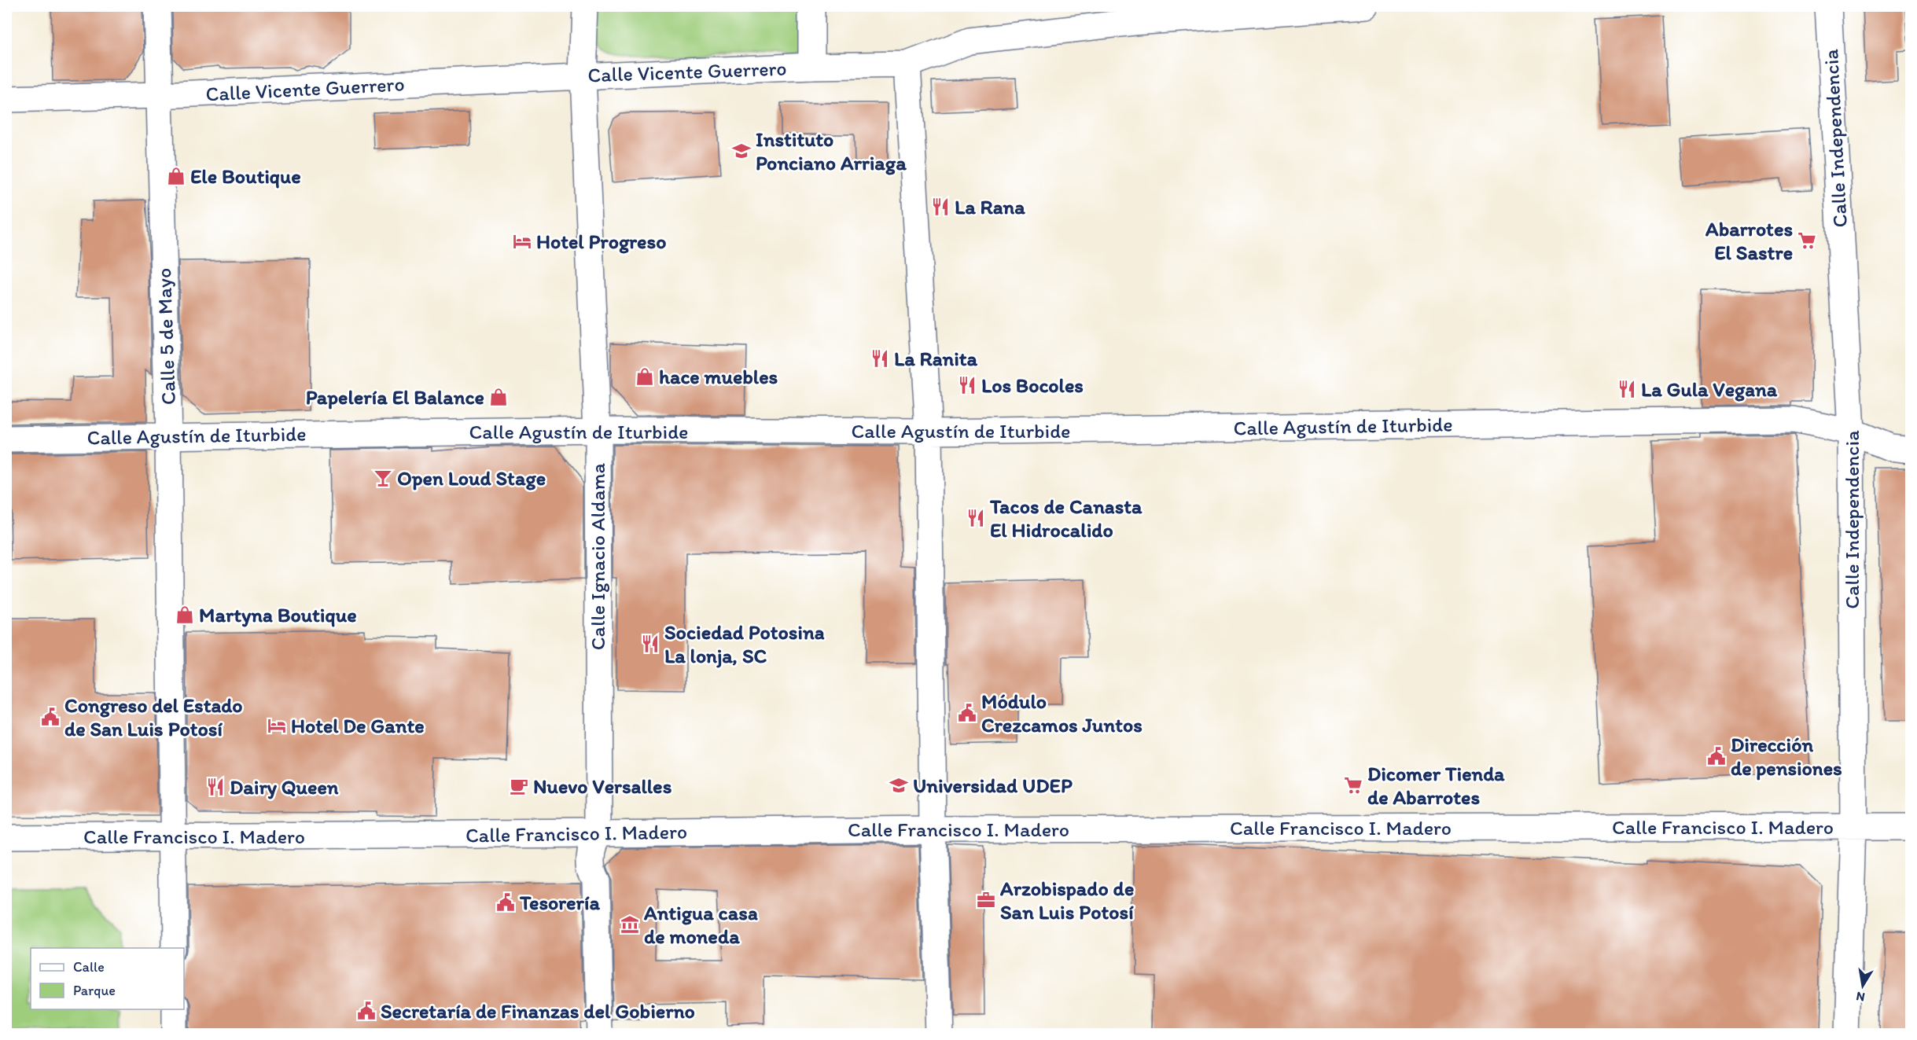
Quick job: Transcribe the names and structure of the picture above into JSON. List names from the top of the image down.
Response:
{
  "streets": {
    "street": [
      "Calle Vicente Guerrero",
      "Calle Independencia",
      "Calle 5 de Mayo",
      "Calle Agustín de Iturbide",
      "Calle Ignacio Aldama",
      "Calle Francisco I. Madero"
    ]
  },
  "crossings": [
    ["Calle Vicente Guerrero", "Calle 5 de Mayo"],
    ["Calle Vicente Guerrero", "Calle Ignacio Aldama"],
    ["Calle Independencia", "Calle Agustín de Iturbide"],
    ["Calle Independencia", "Calle Francisco I. Madero"],
    ["Calle 5 de Mayo", "Calle Agustín de Iturbide"],
    ["Calle 5 de Mayo", "Calle Francisco I. Madero"],
    ["Calle Agustín de Iturbide", "Calle Ignacio Aldama"],
    ["Calle Ignacio Aldama", "Calle Francisco I. Madero"]
  ],
  "places": {
    "school or university": ["Instituto Ponciano Arriaga", "Universidad UDEP"],
    "shop": [
      "Ele Boutique",
      "hace muebles",
      "Papelería El Balance",
      "Martyna Boutique"
    ],
    "restaurant": [
      "La Rana",
      "La Ranita",
      "Los Bocoles",
      "La Gula Vegana",
      "Tacos de Canasta El Hidrocalido",
      "Sociedad Potosina La lonja, SC",
      "Dairy Queen"
    ],
    "supermarket": ["Abarrotes El Sastre", "Dicomer Tienda de Abarrotes"],
    "hotel": ["Hotel Progreso", "Hotel De Gante"],
    "bar": ["Open Loud Stage"],
    "public building": [
      "Módulo Crezcamos Juntos",
      "Congreso del Estado de San Luis Potosí",
      "Dirección de pensiones",
      "Tesorería",
      "Secretaría de Finanzas del Gobierno"
    ],
    "cafe": ["Nuevo Versalles"],
    "office": ["Arzobispado de San Luis Potosí"],
    "museum": ["Antigua casa de moneda"]
  },
  "legend": ["Calle", "Parque"],
  "north": "bottom"
}
